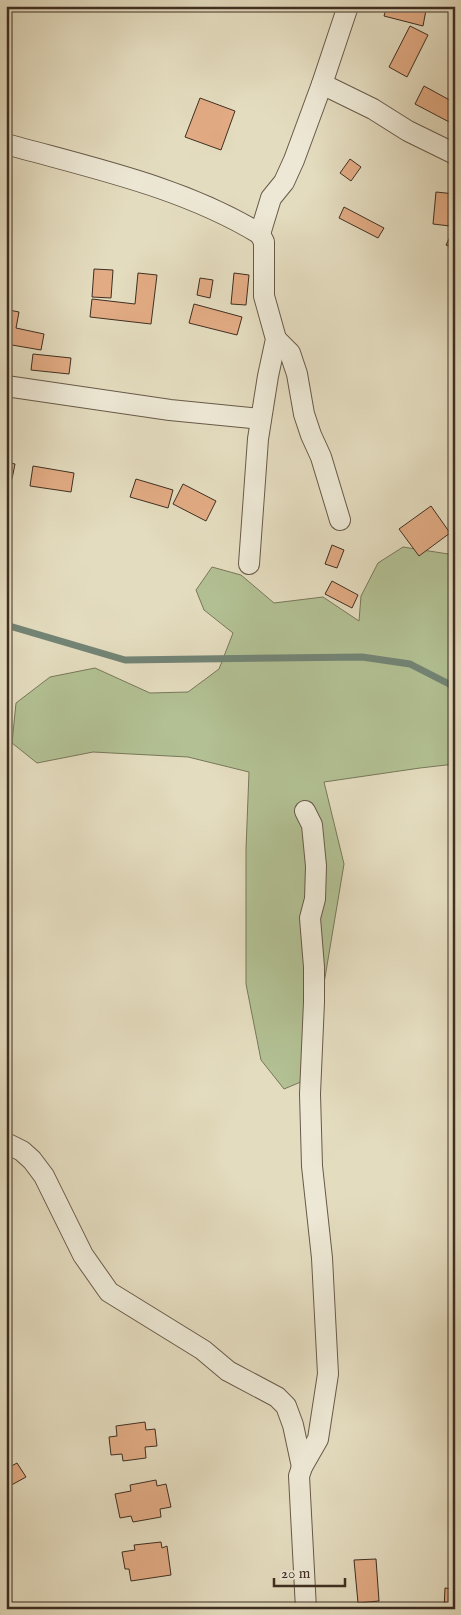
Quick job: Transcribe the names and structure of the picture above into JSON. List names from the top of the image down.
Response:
{
  "scale_bar": "20 m"
}
